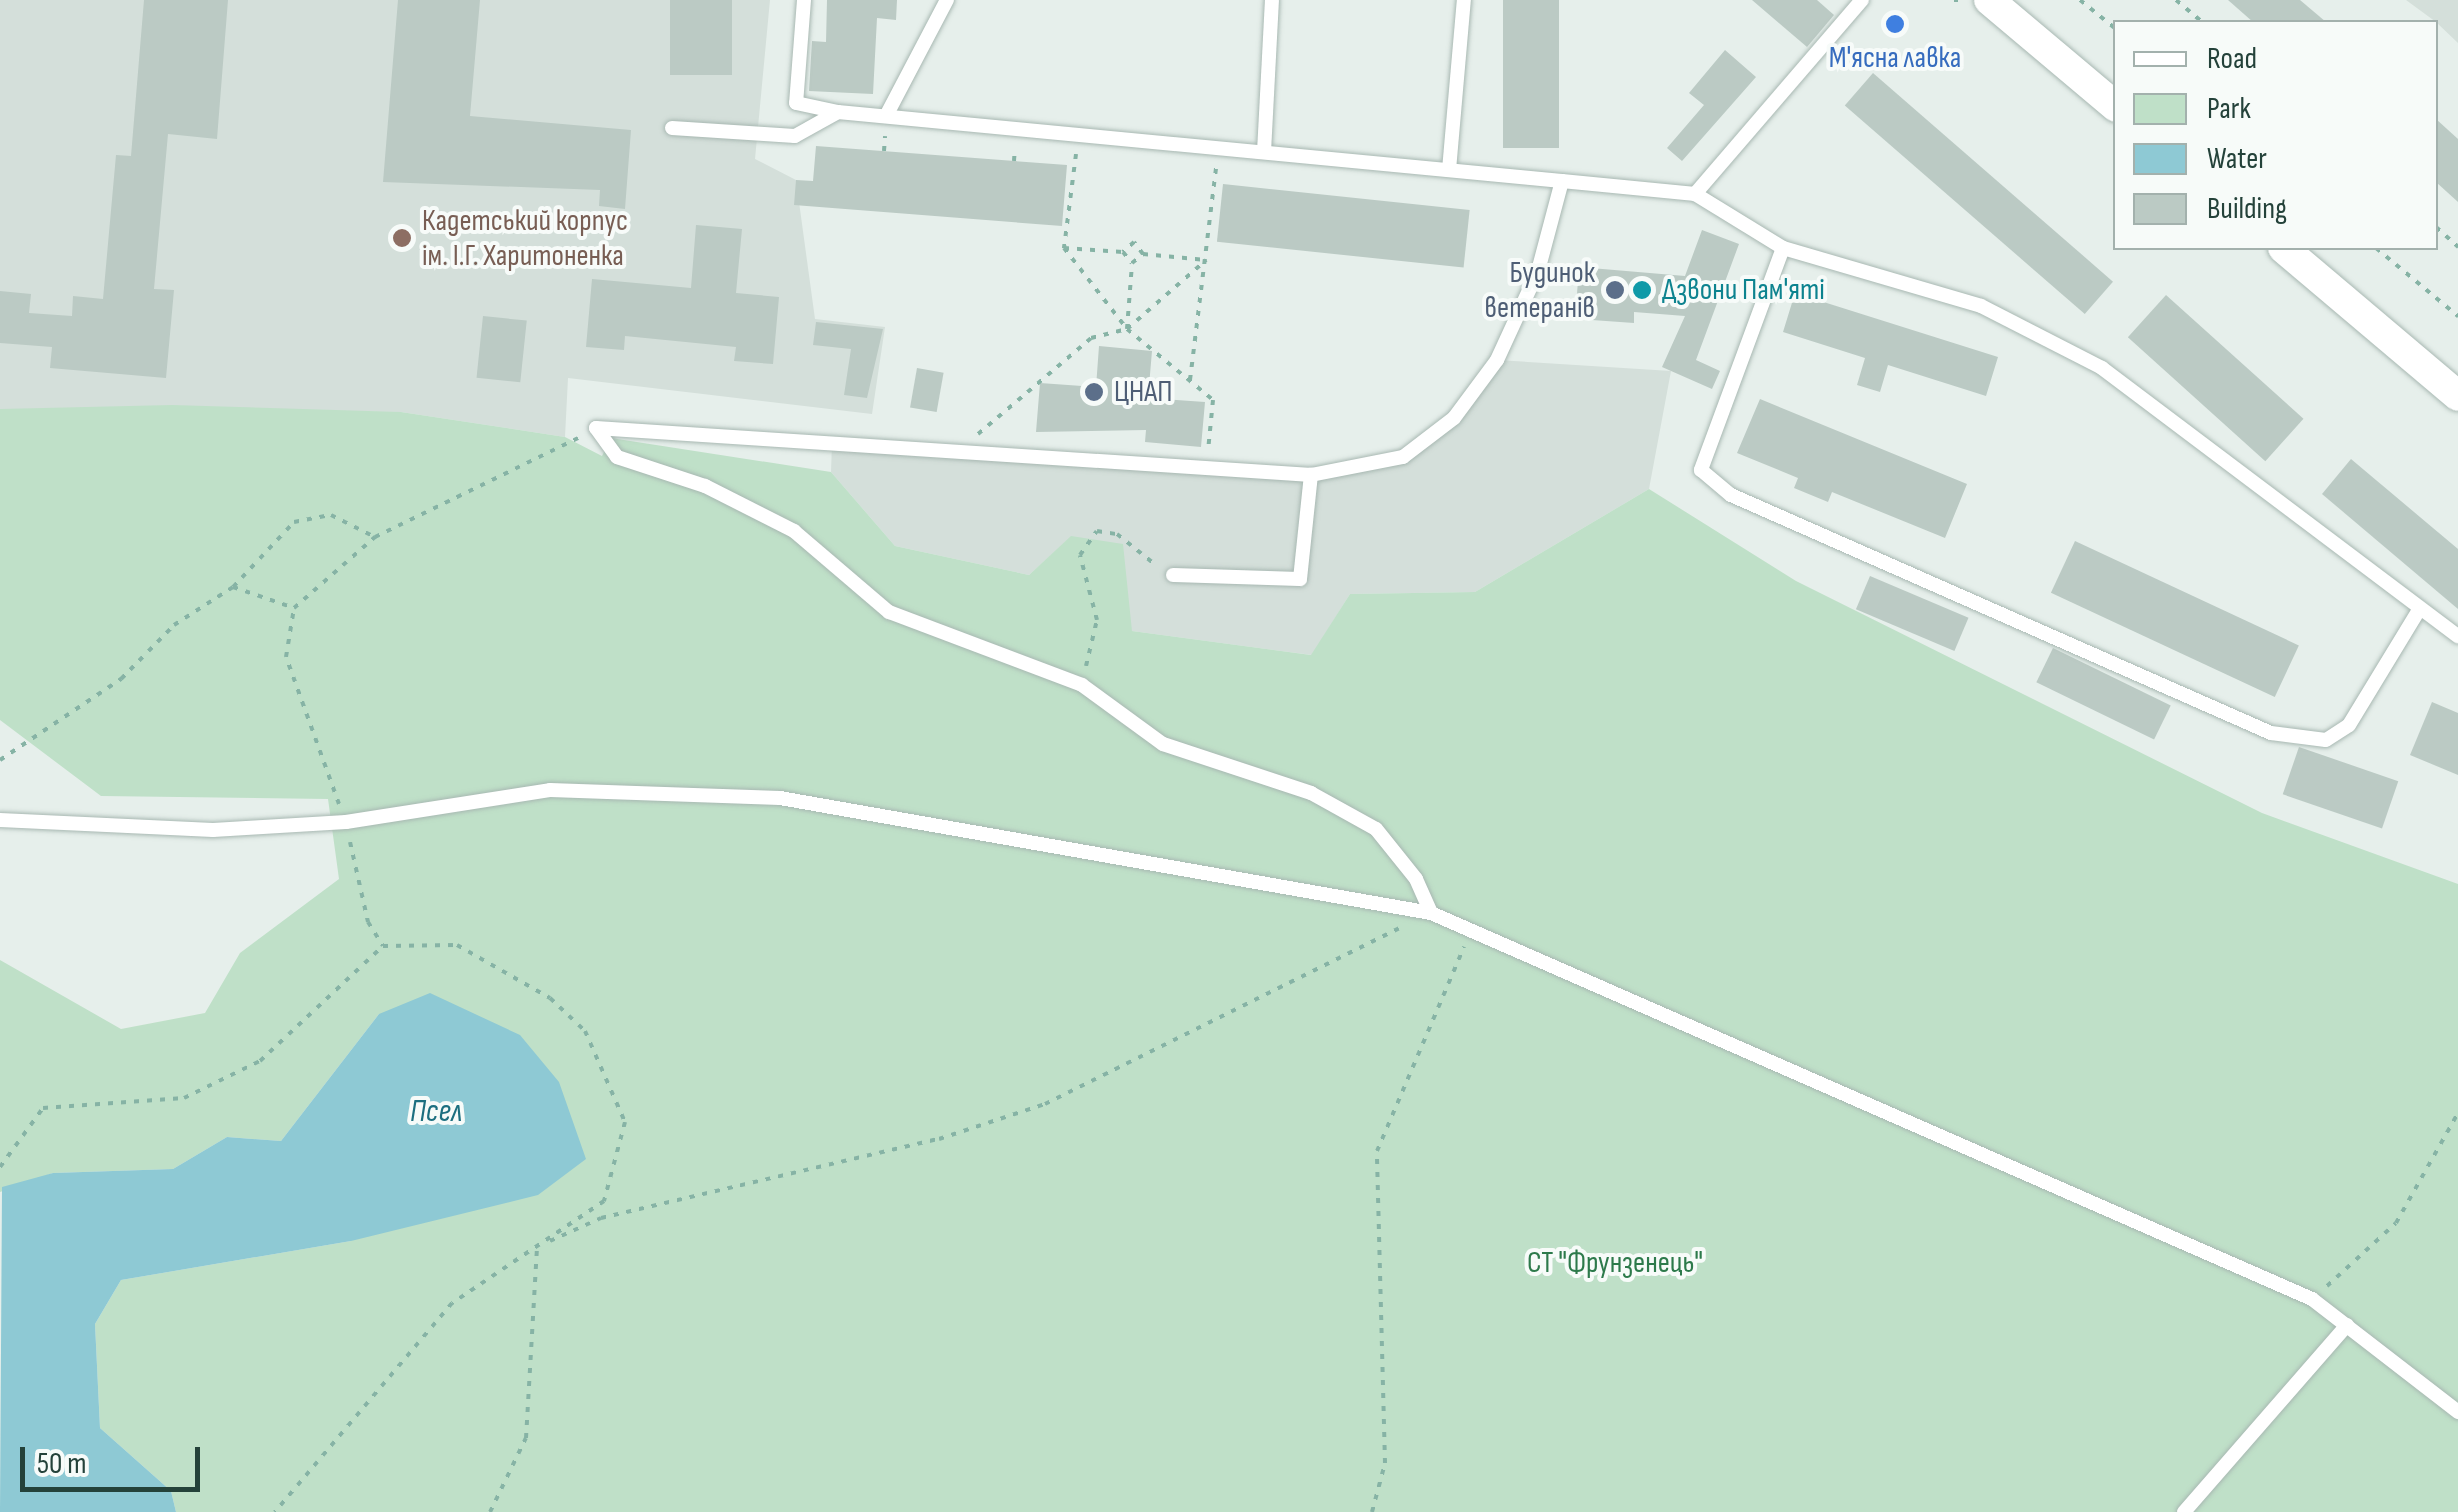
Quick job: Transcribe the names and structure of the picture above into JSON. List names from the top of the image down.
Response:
{
  "water": ["Псел"],
  "parks": ["СТ \"Фрунзенець\""],
  "places": [
    "М'ясна лавка",
    "Кадетський корпус ім. І.Г. Харитоненка",
    "Будинок ветеранів",
    "Дзвони Пам'яті",
    "ЦНАП"
  ],
  "legend": [
    "Road",
    "Park",
    "Water",
    "Building"
  ],
  "scale_bar": "50 m"
}
